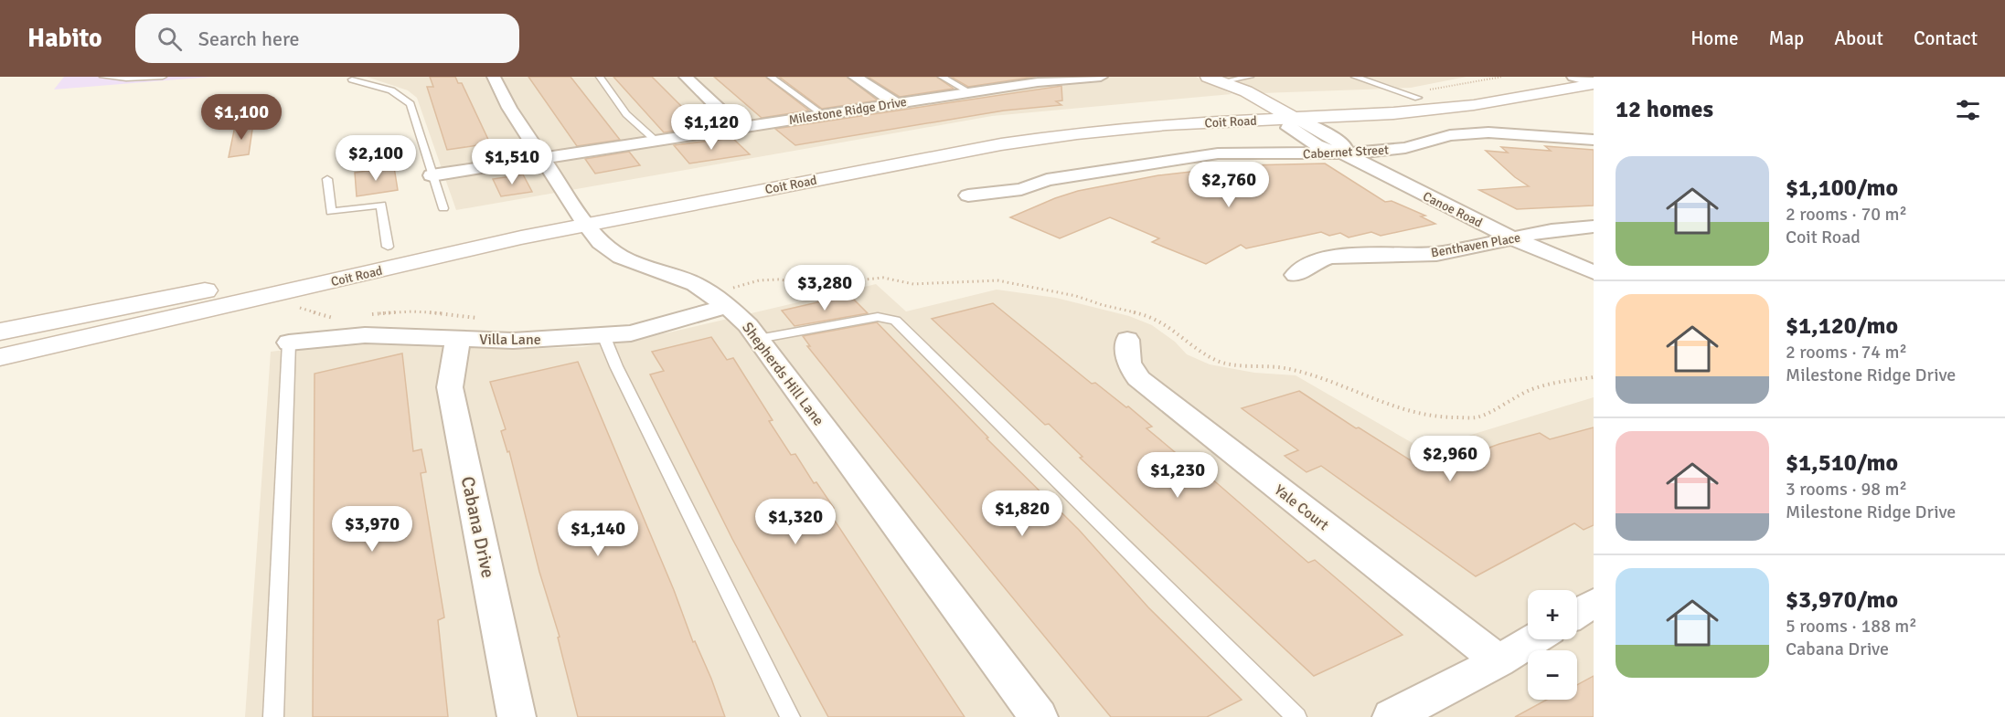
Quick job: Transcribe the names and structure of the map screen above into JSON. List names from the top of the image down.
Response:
{
  "streets": {
    "main road": ["Coit Road"],
    "street": [
      "Milestone Ridge Drive",
      "Cabernet Street",
      "Canoe Road",
      "Benthaven Place",
      "Villa Lane",
      "Shepherds Hill Lane",
      "Yale Court",
      "Cabana Drive"
    ]
  },
  "crossings": [
    ["Milestone Ridge Drive", "Shepherds Hill Lane"],
    ["Coit Road", "Canoe Road"],
    ["Coit Road", "Shepherds Hill Lane"],
    ["Cabernet Street", "Canoe Road"],
    ["Canoe Road", "Benthaven Place"],
    ["Villa Lane", "Shepherds Hill Lane"],
    ["Villa Lane", "Cabana Drive"]
  ],
  "page": {
    "header": "Habito",
    "search": "Search here",
    "nav": [
      "Home",
      "Map",
      "About",
      "Contact"
    ],
    "heading": "12 homes",
    "price": [
      "$1,100",
      "$1,120",
      "$2,100",
      "$1,510",
      "$2,760",
      "$3,280",
      "$2,960",
      "$1,230",
      "$1,820",
      "$1,320",
      "$3,970",
      "$1,140"
    ],
    "list": [
      {
        "name": "$1,100/mo",
        "note": "2 rooms · 70 m² · Coit Road"
      },
      {
        "name": "$1,120/mo",
        "note": "2 rooms · 74 m² · Milestone Ridge Drive"
      },
      {
        "name": "$1,510/mo",
        "note": "3 rooms · 98 m² · Milestone Ridge Drive"
      },
      {
        "name": "$3,970/mo",
        "note": "5 rooms · 188 m² · Cabana Drive"
      }
    ],
    "map_buttons": ["+", "−"]
  }
}
